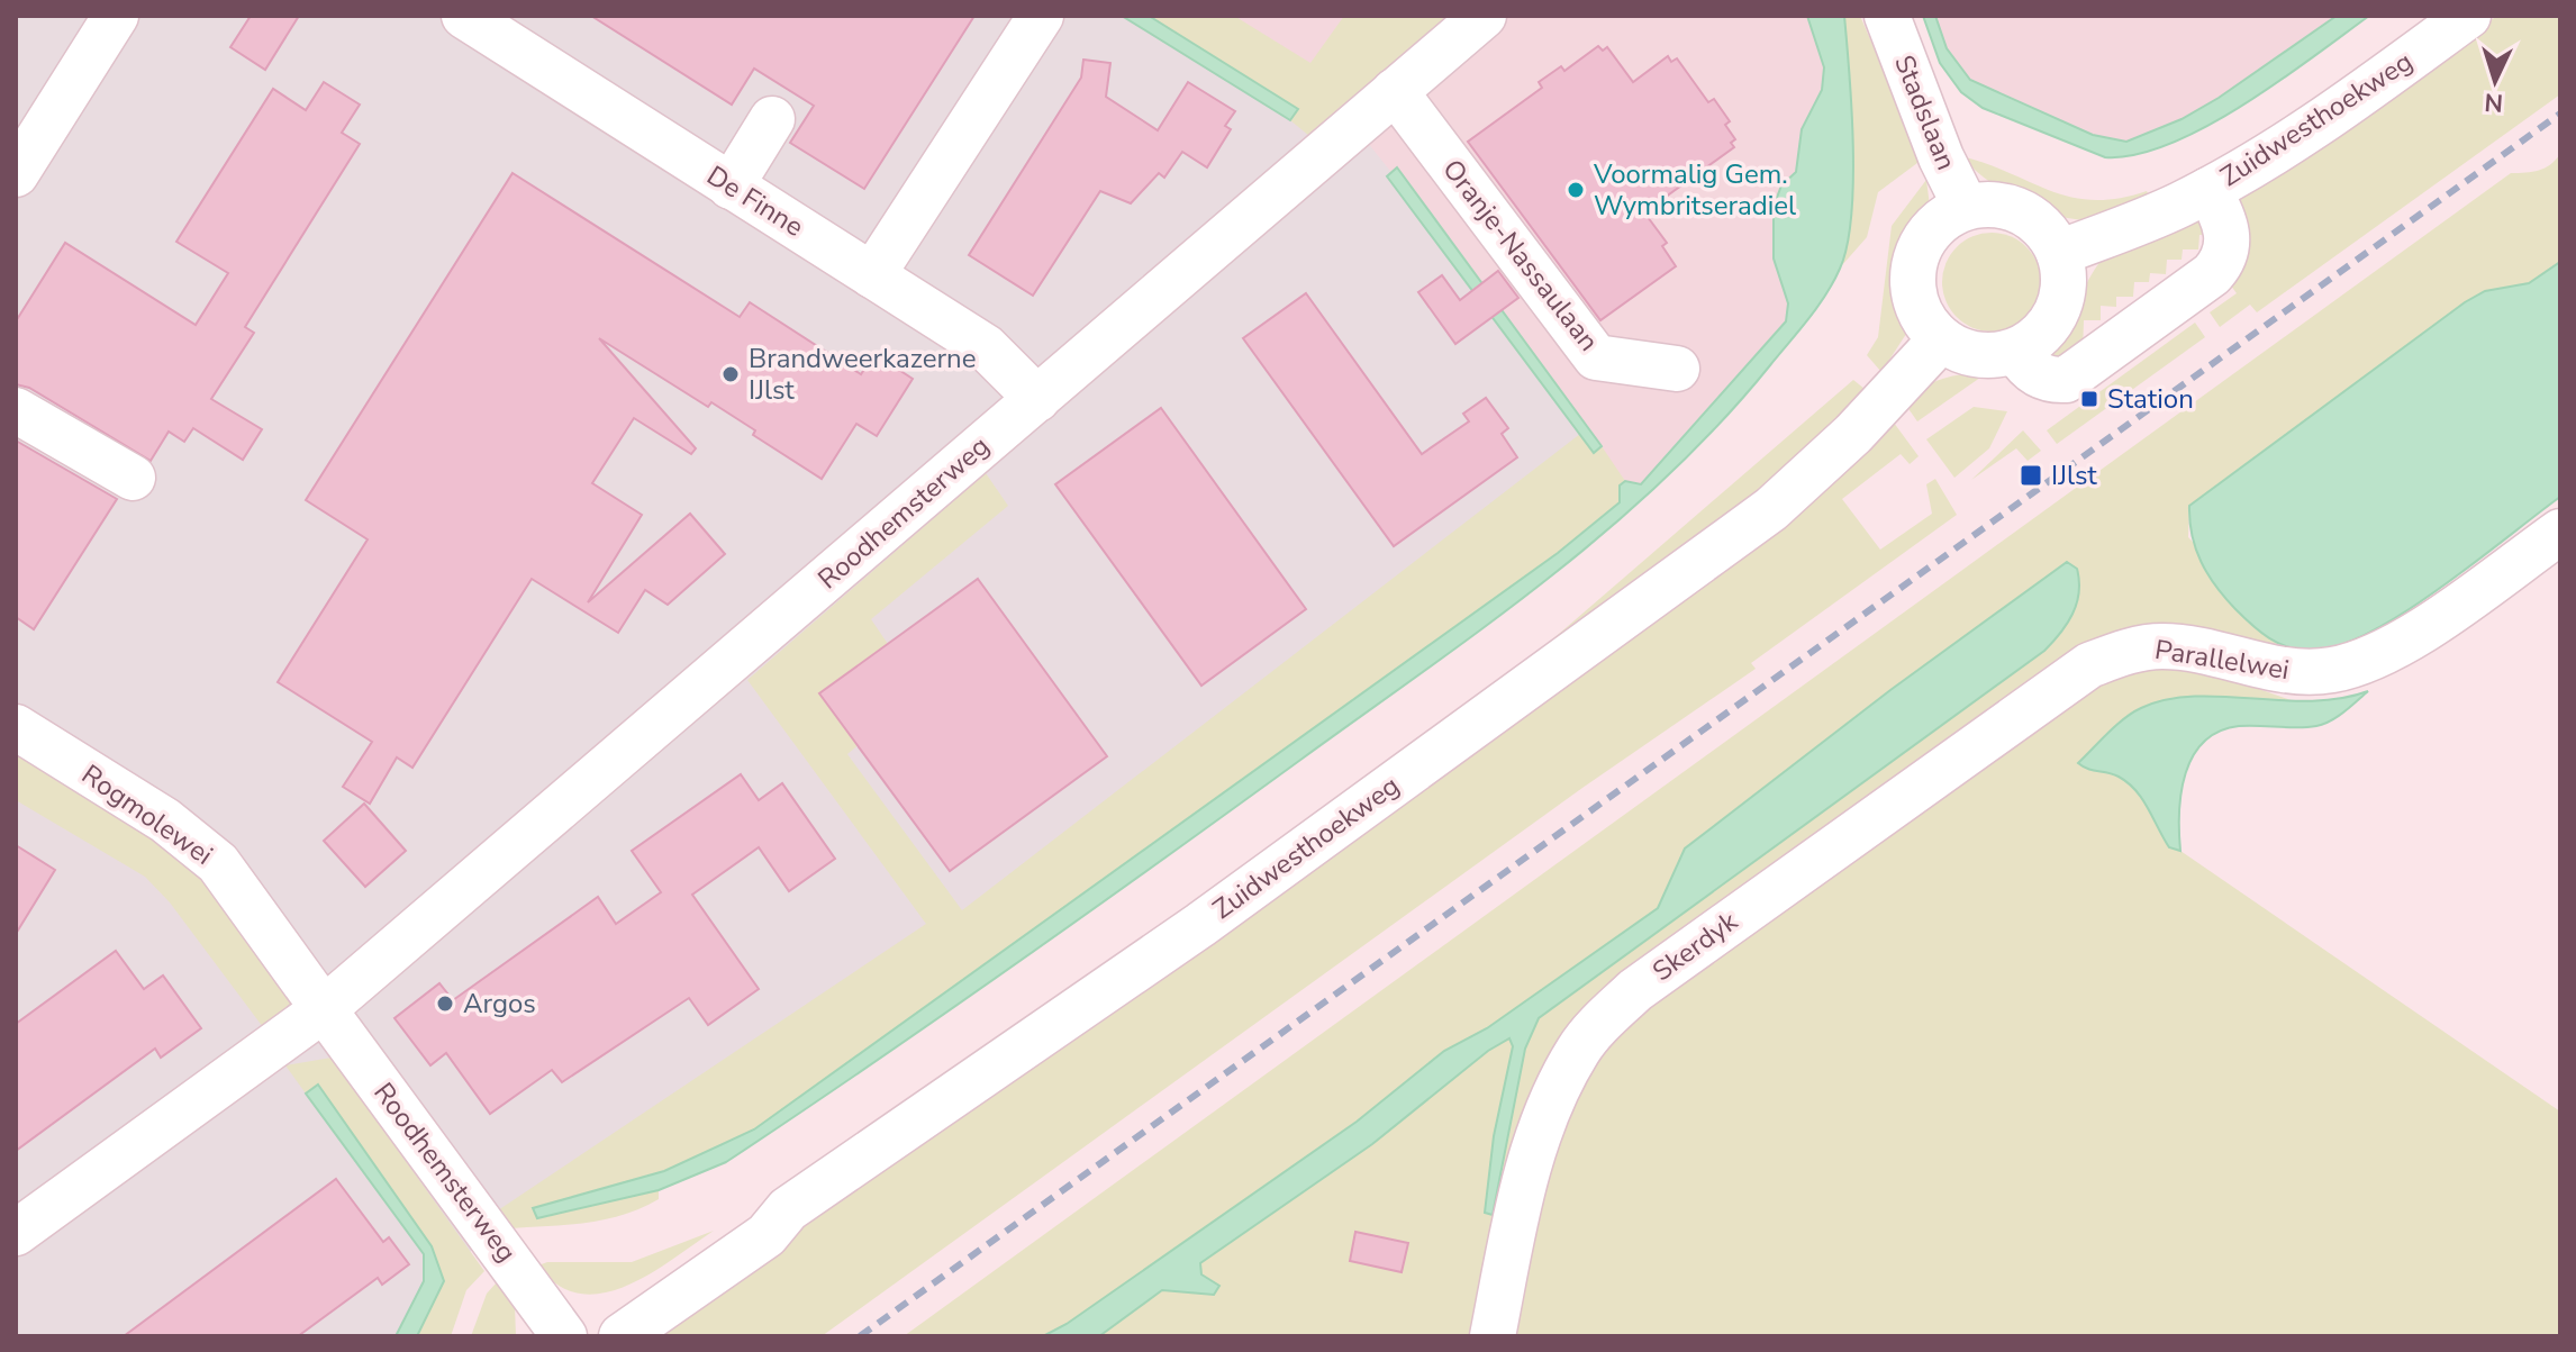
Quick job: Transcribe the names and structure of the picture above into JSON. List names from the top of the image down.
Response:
{
  "streets": {
    "street": [
      "Stadslaan",
      "Zuidwesthoekweg",
      "De Finne",
      "Oranje-Nassaulaan",
      "Roodhemsterweg",
      "Parallelwei",
      "Rogmolewei",
      "Skerdyk"
    ]
  },
  "crossings": [
    ["Stadslaan", "Zuidwesthoekweg"],
    ["Zuidwesthoekweg", "Roodhemsterweg"],
    ["De Finne", "Roodhemsterweg"],
    ["Oranje-Nassaulaan", "Roodhemsterweg"],
    ["Roodhemsterweg", "Rogmolewei"],
    ["Parallelwei", "Skerdyk"]
  ],
  "places": {
    "other": ["Voormalig Gem. Wymbritseradiel", "Brandweerkazerne IJlst", "Argos"],
    "transit": ["Station", "IJlst"]
  },
  "north": "bottom"
}
